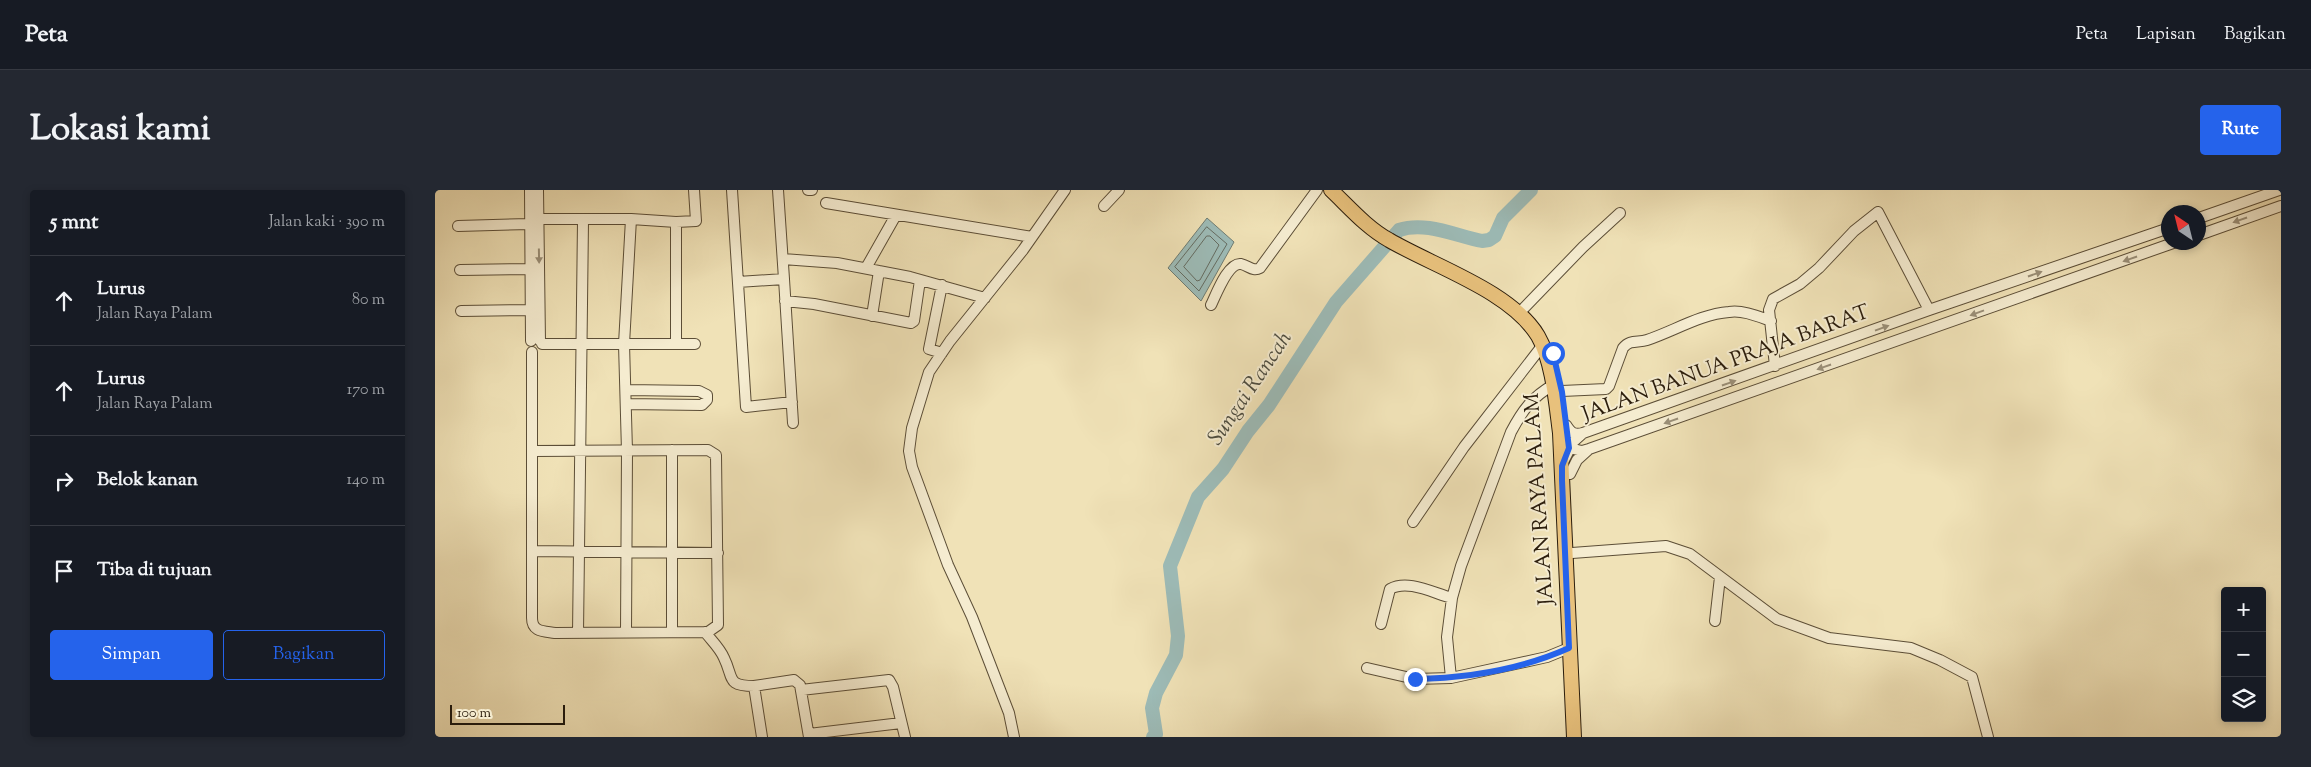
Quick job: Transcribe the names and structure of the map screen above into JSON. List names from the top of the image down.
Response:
{
  "streets": {
    "main road": ["JALAN RAYA PALAM"],
    "street": ["JALAN BANUA PRAJA BARAT"]
  },
  "crossings": [
    ["JALAN BANUA PRAJA BARAT", "JALAN RAYA PALAM"]
  ],
  "water": ["Sungai Rancah"],
  "scale_bar": "100 m",
  "north": "top left",
  "page": {
    "header": "Peta",
    "nav": ["Peta", "Lapisan", "Bagikan"],
    "title": "Lokasi kami",
    "buttons": [
      "Rute",
      ["Simpan", "Bagikan"]
    ],
    "heading": ["5 mnt", "Jalan kaki · 390 m"],
    "list": [
      ["Lurus", "Jalan Raya Palam", "80 m"],
      ["Lurus", "Jalan Raya Palam", "170 m"],
      ["Belok kanan", "140 m"],
      "Tiba di tujuan"
    ],
    "map_buttons": ["+", "−"],
    "scale": "100 m"
  }
}
